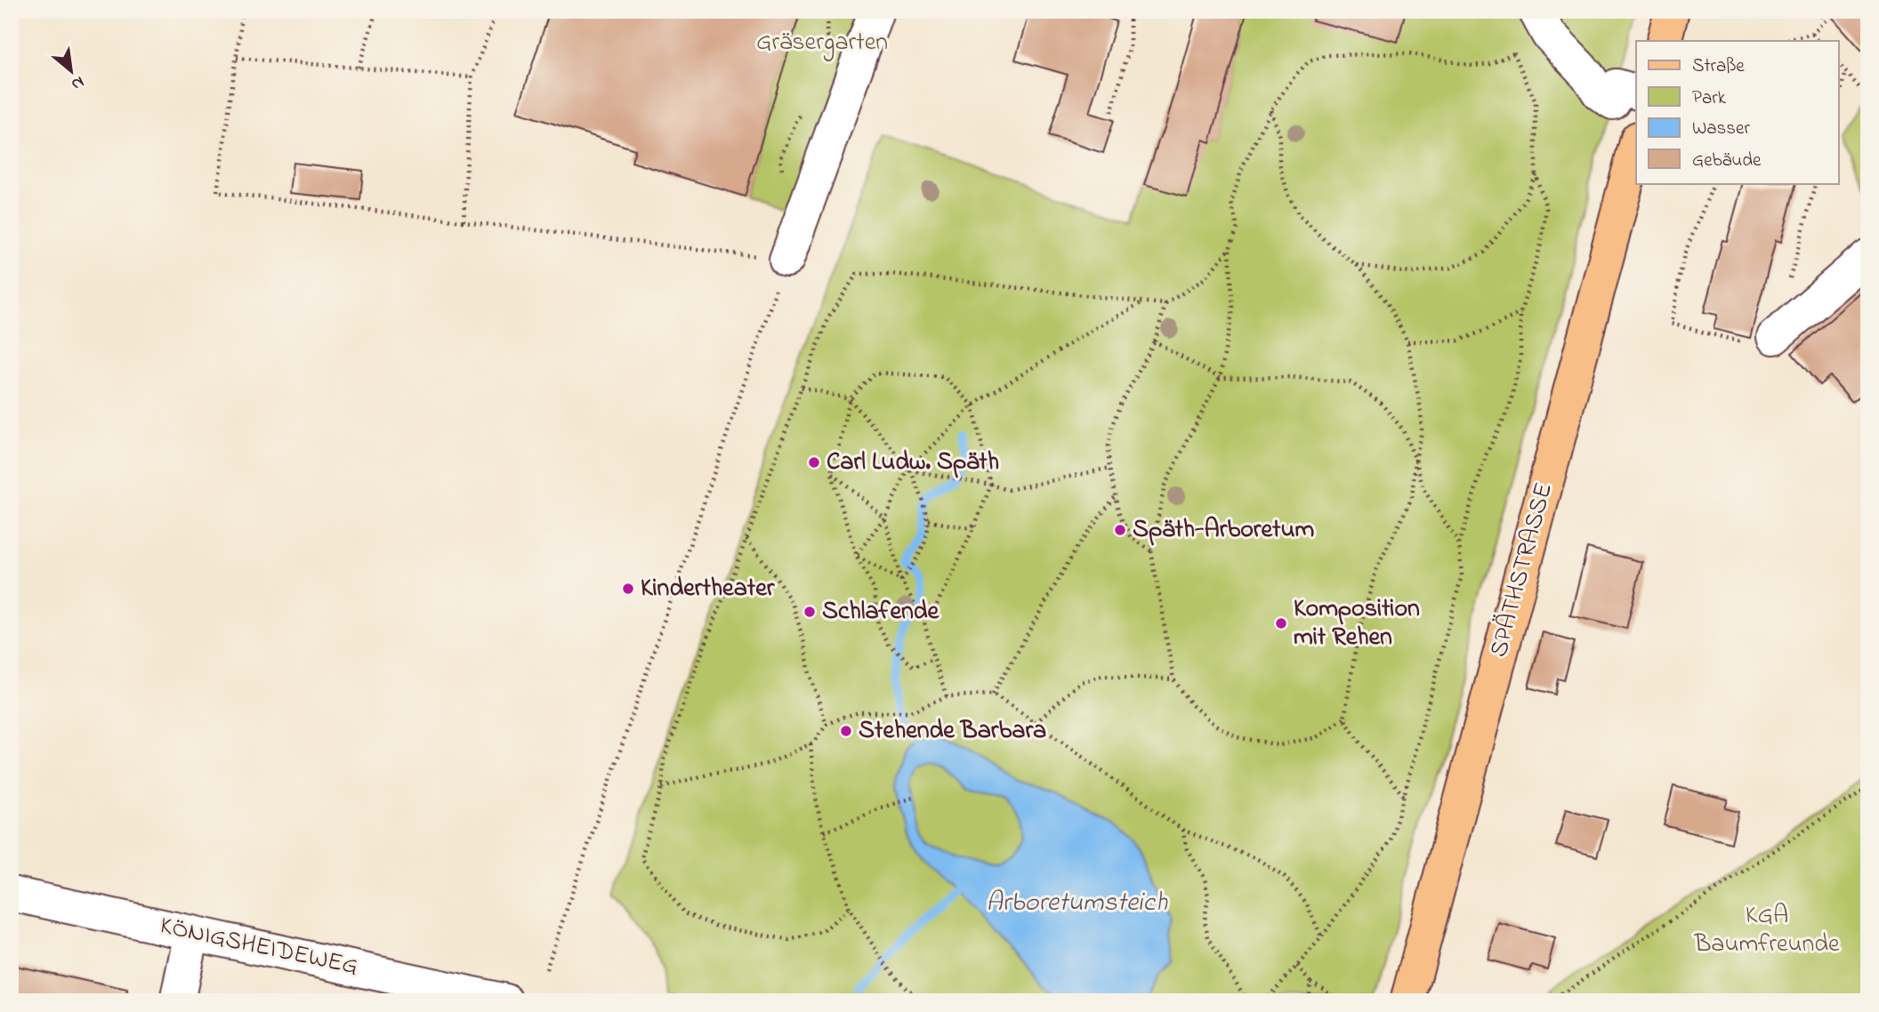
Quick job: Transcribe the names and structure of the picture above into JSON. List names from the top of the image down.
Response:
{
  "streets": {
    "main road": ["SPÄTHSTRASSE"],
    "street": ["KÖNIGSHEIDEWEG"]
  },
  "water": ["Arboretumsteich"],
  "parks": ["Gräsergarten", "KGA Baumfreunde"],
  "places": [
    "Carl Ludw. Späth",
    "Späth-Arboretum",
    "Kindertheater",
    "Schlafende",
    "Komposition mit Rehen",
    "Stehende Barbara"
  ],
  "legend": [
    "Straße",
    "Park",
    "Wasser",
    "Gebäude"
  ],
  "north": "bottom right"
}
